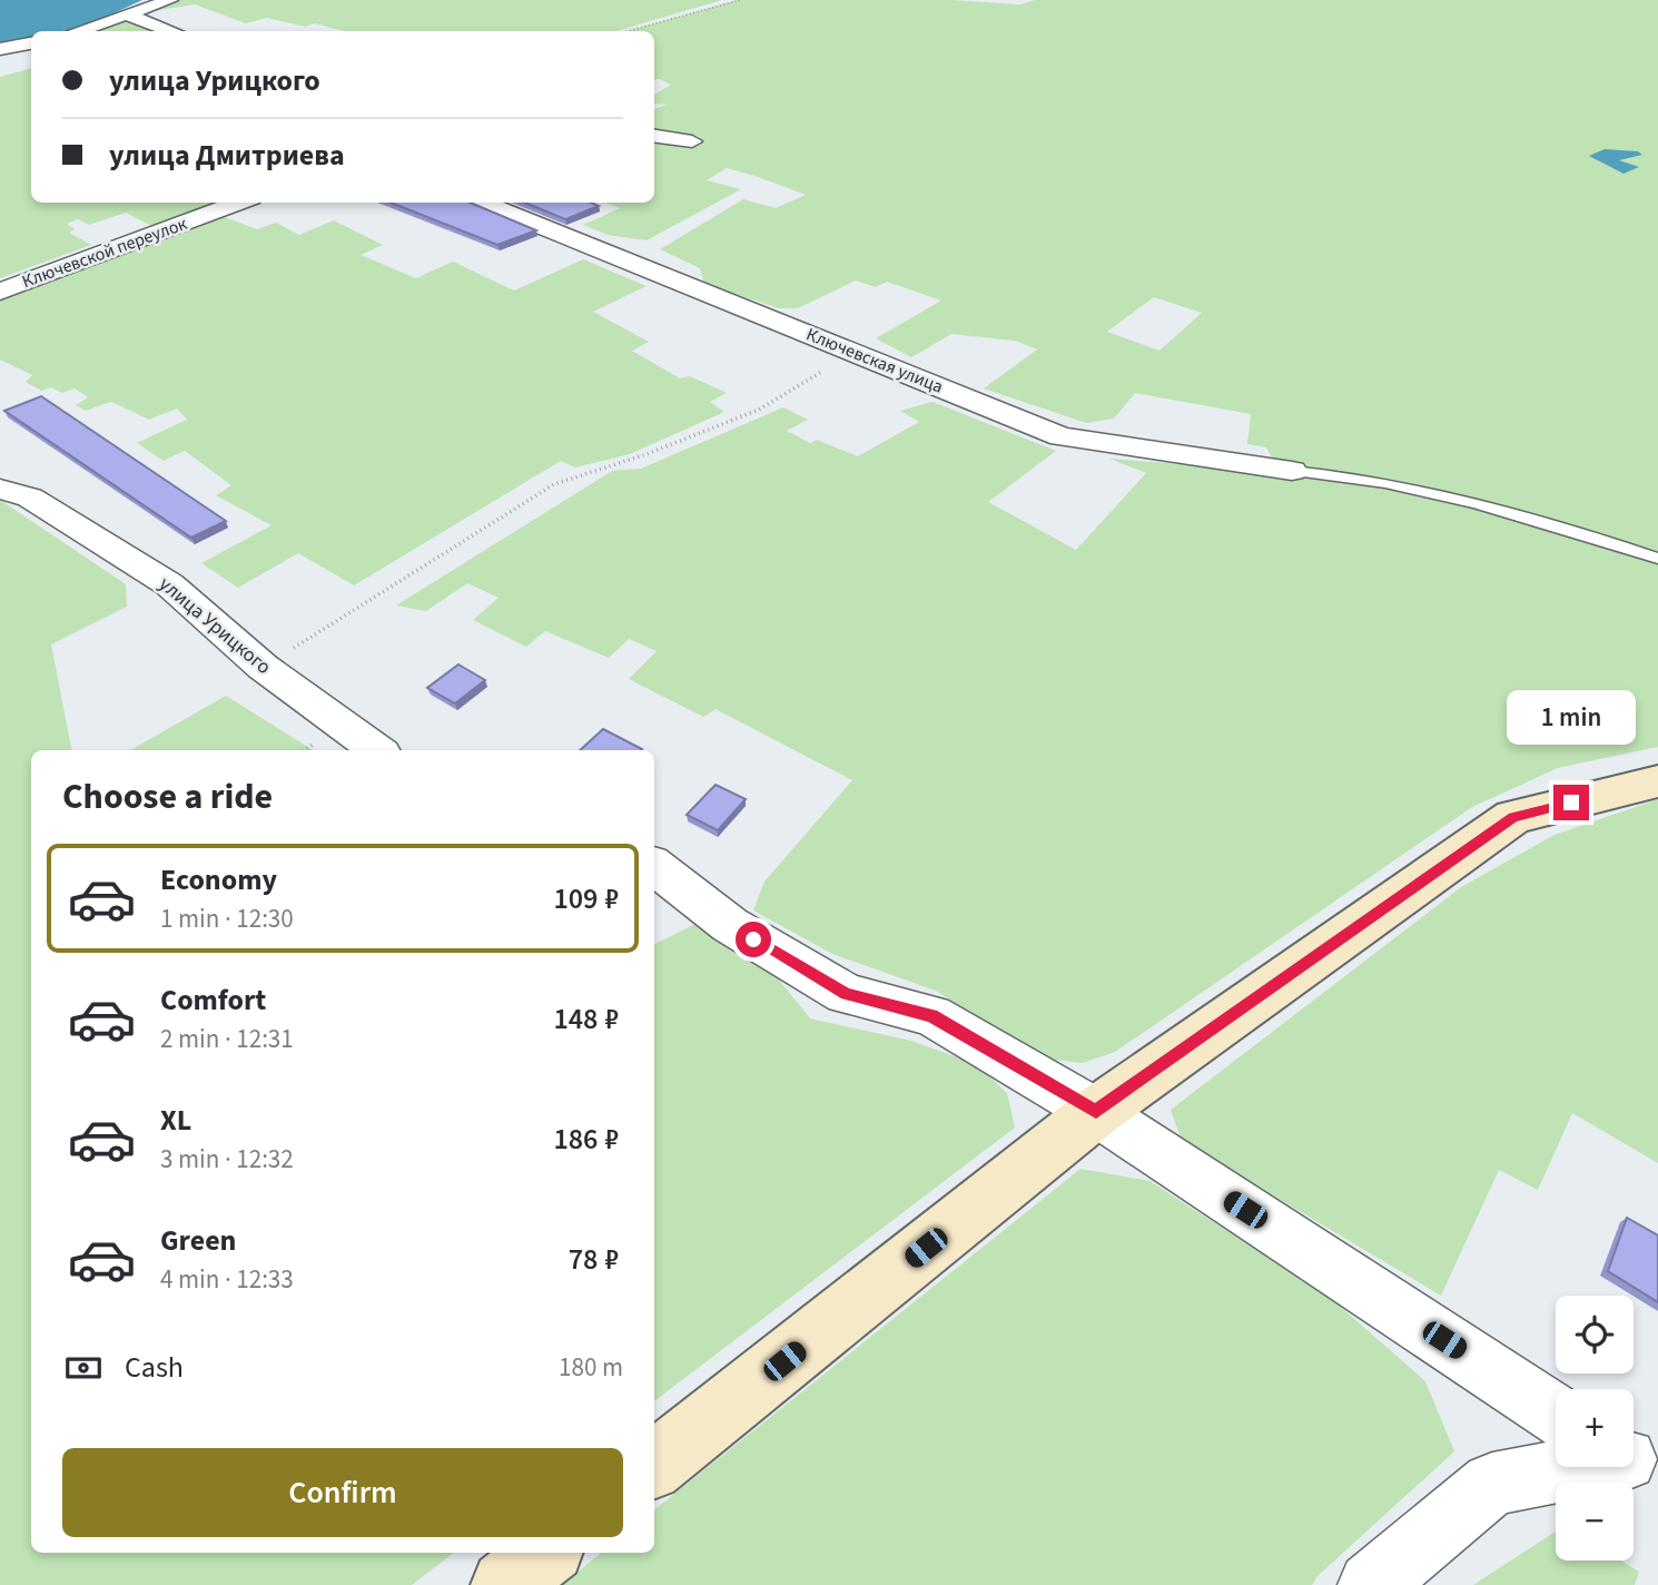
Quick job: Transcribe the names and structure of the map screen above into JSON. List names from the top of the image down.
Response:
{
  "streets": {
    "street": ["Ключевской переулок", "Ключевская улица", "улица Урицкого"]
  },
  "page": {
    "banner": ["улица Урицкого", "улица Дмитриева"],
    "bubble": "1 min",
    "heading": "Choose a ride",
    "list": [
      {
        "name": "Economy",
        "note": "1 min · 12:30",
        "value": "109 ₽"
      },
      {
        "name": "Comfort",
        "note": "2 min · 12:31",
        "value": "148 ₽"
      },
      {
        "name": "XL",
        "note": "3 min · 12:32",
        "value": "186 ₽"
      },
      {
        "name": "Green",
        "note": "4 min · 12:33",
        "value": "78 ₽"
      }
    ],
    "map_buttons": ["+", "−"],
    "pay": ["Cash", "180 m"],
    "buttons": "Confirm"
  }
}
